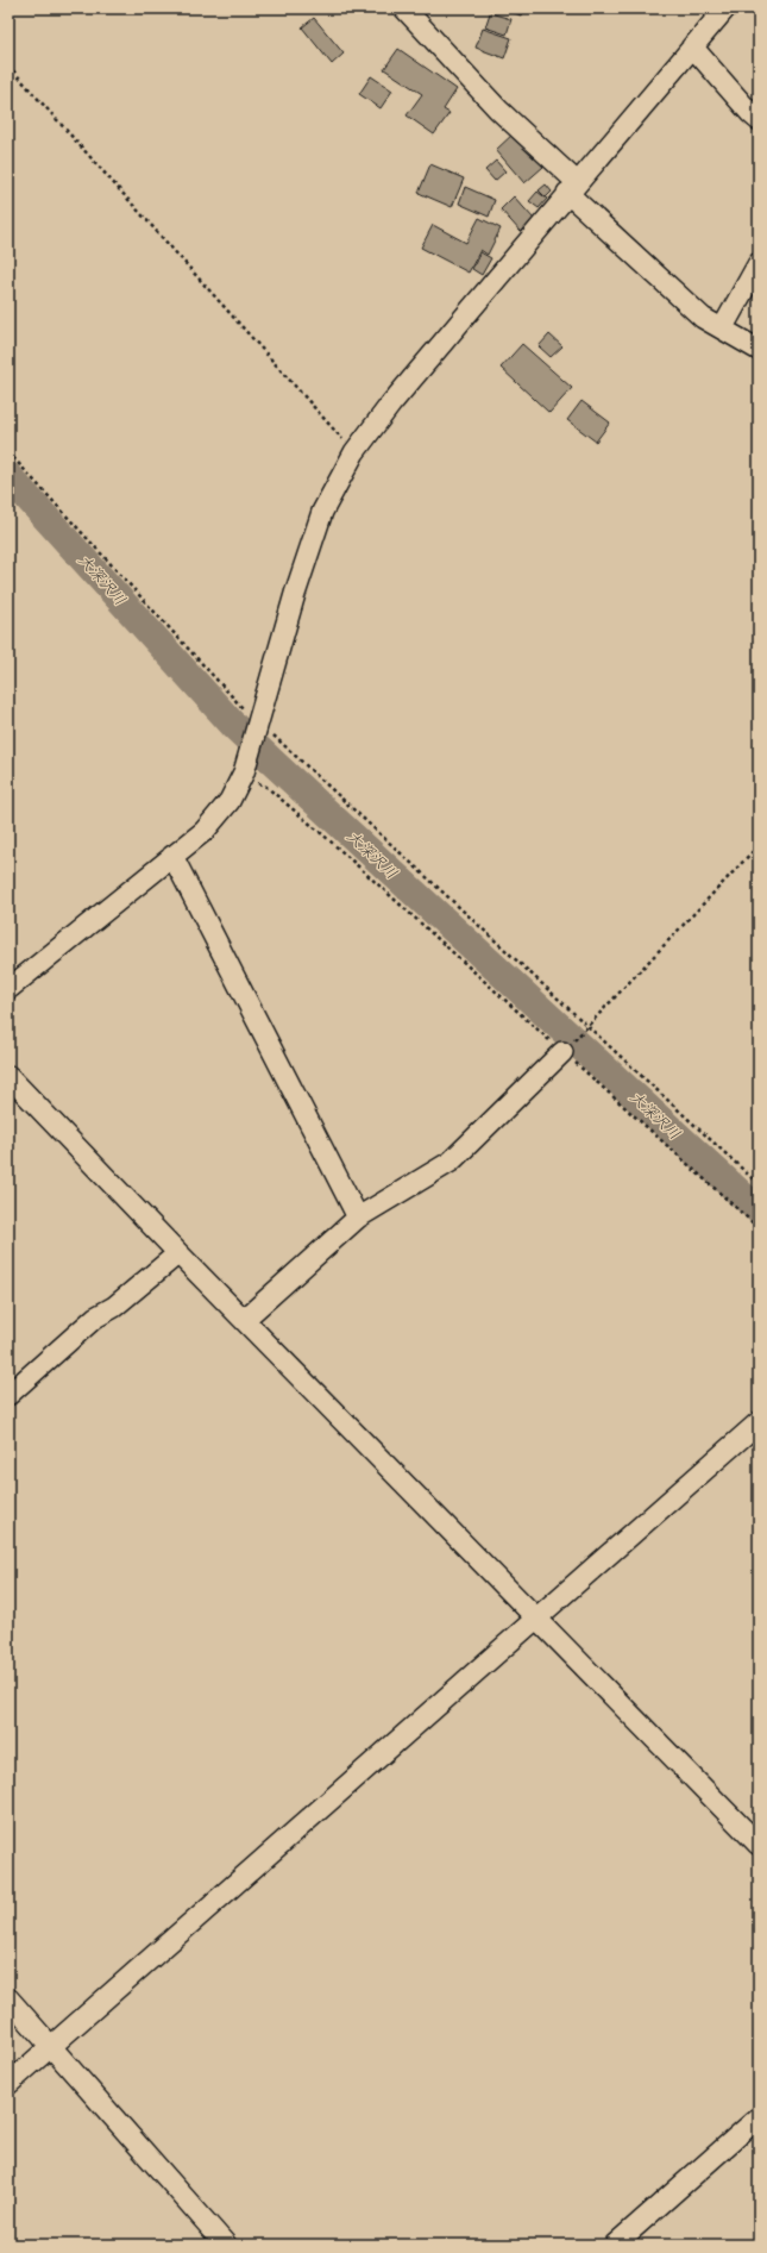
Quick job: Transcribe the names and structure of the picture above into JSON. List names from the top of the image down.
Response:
{
  "water": ["大深沢川"]
}
